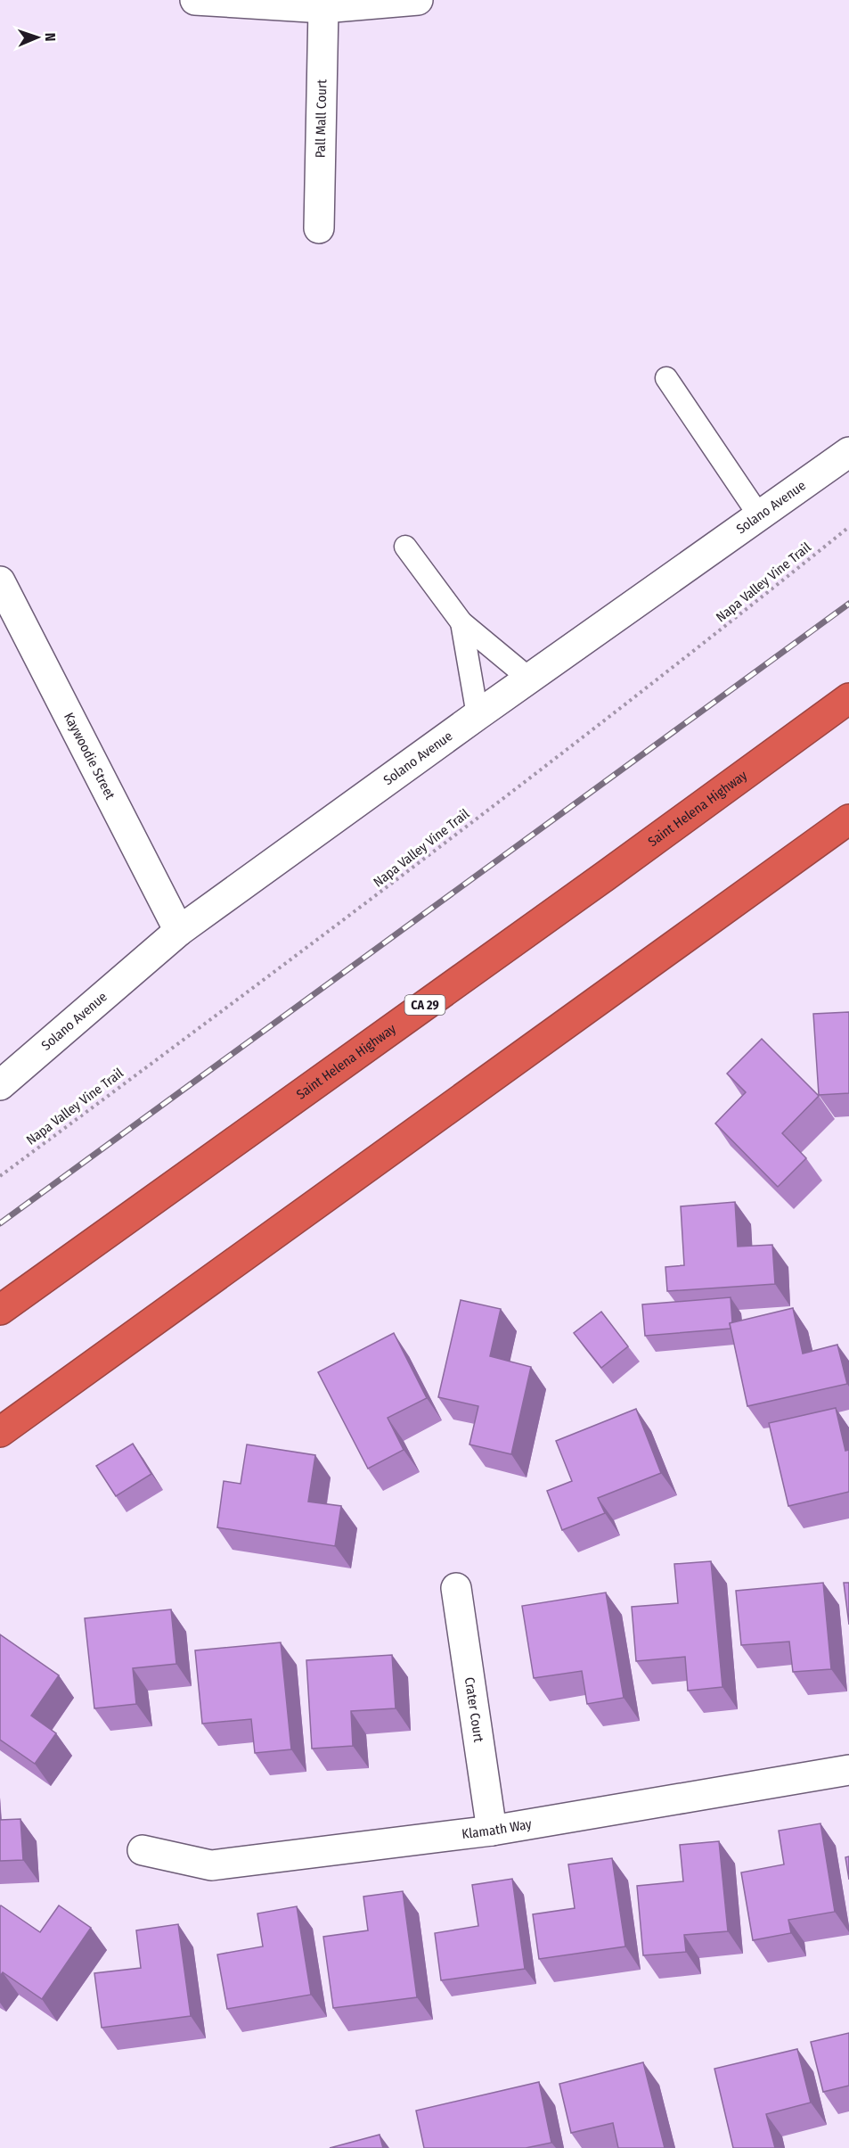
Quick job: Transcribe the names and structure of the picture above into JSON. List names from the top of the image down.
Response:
{
  "streets": {
    "highway": ["Saint Helena Highway", "CA 29"],
    "street": [
      "Pall Mall Court",
      "Solano Avenue",
      "Kaywoodie Street",
      "Crater Court",
      "Klamath Way"
    ],
    "path": ["Napa Valley Vine Trail"]
  },
  "crossings": [
    ["Solano Avenue", "Kaywoodie Street"],
    ["Crater Court", "Klamath Way"]
  ],
  "north": "right"
}
